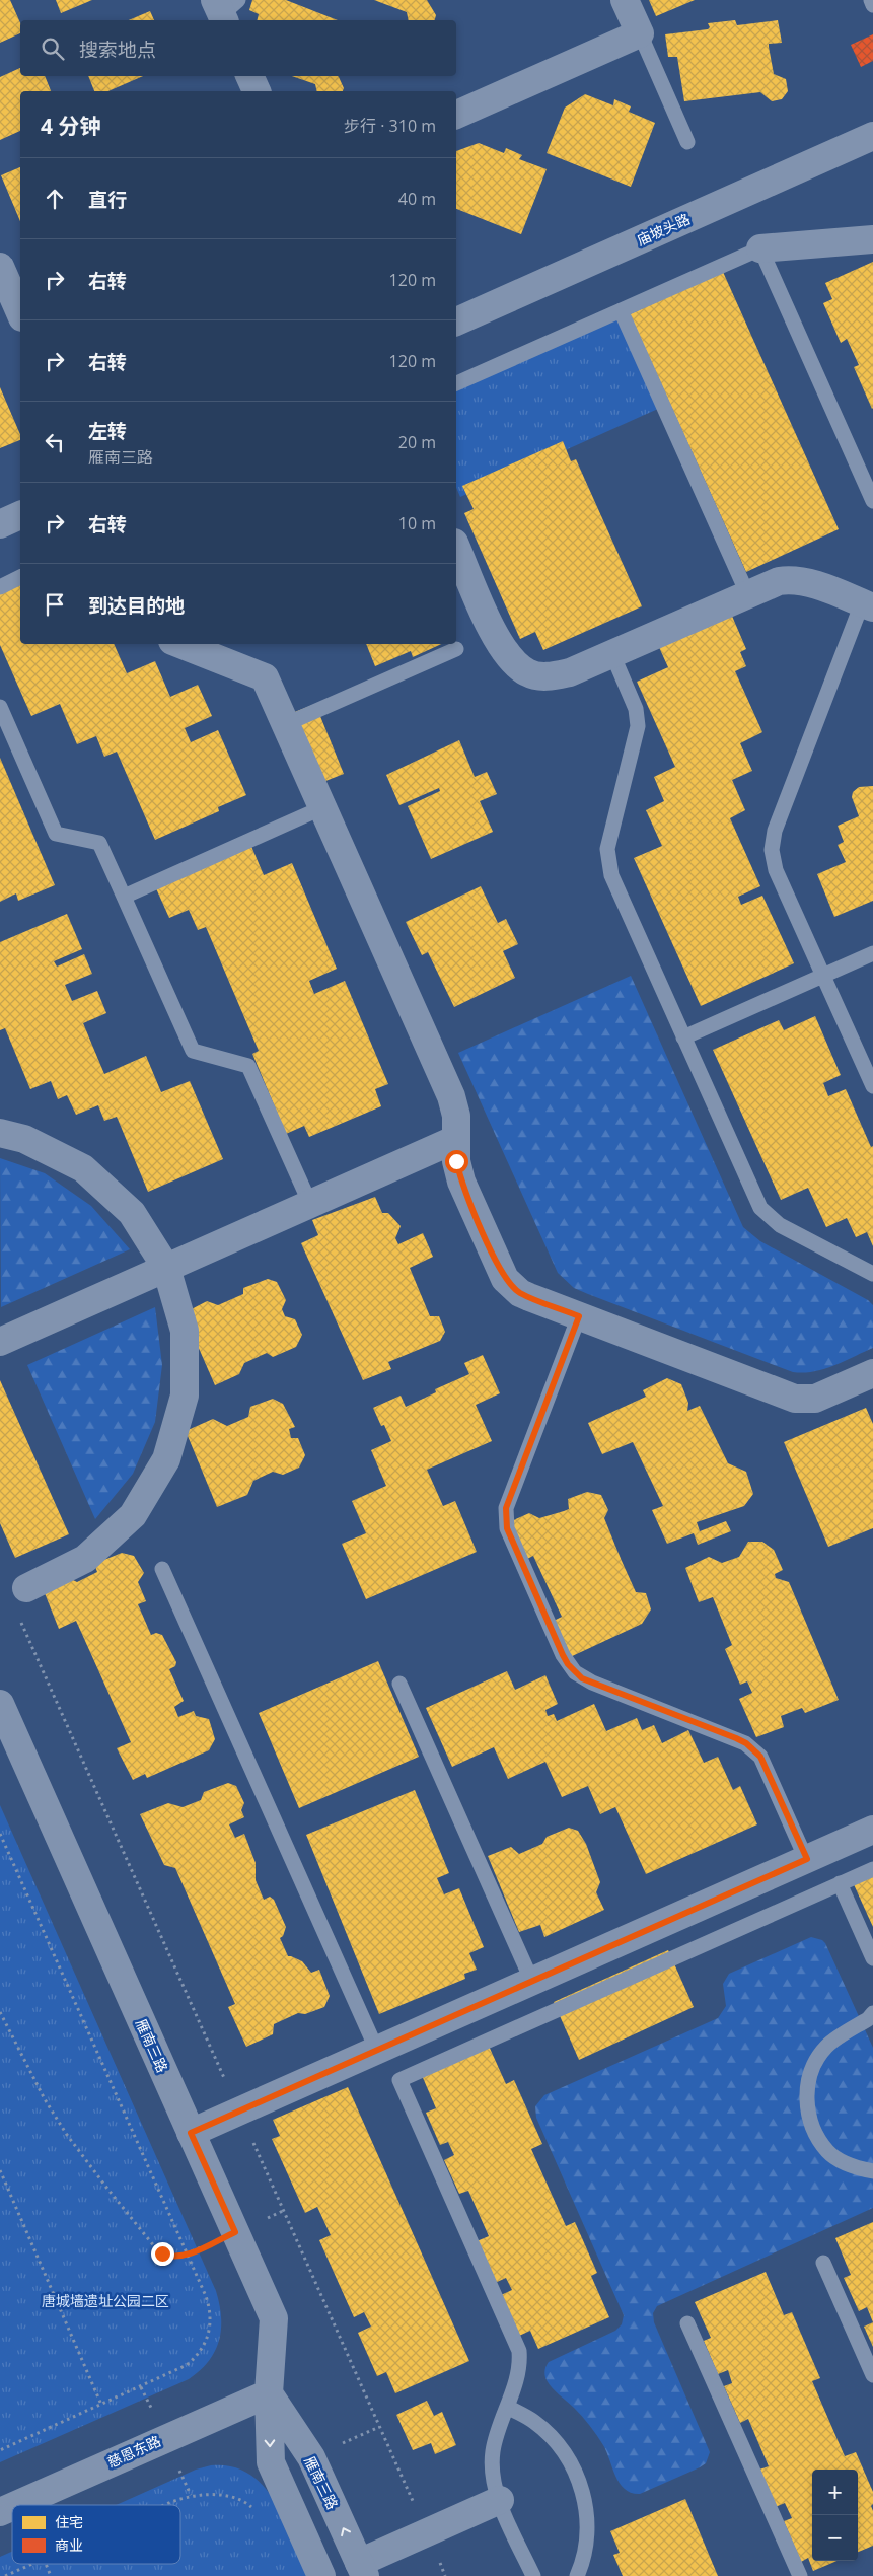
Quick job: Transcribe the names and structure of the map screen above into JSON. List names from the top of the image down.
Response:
{
  "streets": {
    "street": ["庙坡头路", "雁南三路", "慈恩东路"]
  },
  "crossings": [
    ["雁南三路", "慈恩东路"]
  ],
  "parks": ["唐城墙遗址公园二区"],
  "legend": ["住宅", "商业"],
  "page": {
    "search": "搜索地点",
    "heading": ["4 分钟", "步行 · 310 m"],
    "list": [
      ["直行", "40 m"],
      ["右转", "120 m"],
      ["右转", "120 m"],
      ["左转", "雁南三路", "20 m"],
      ["右转", "10 m"],
      "到达目的地"
    ],
    "map_buttons": ["+", "−"]
  }
}
